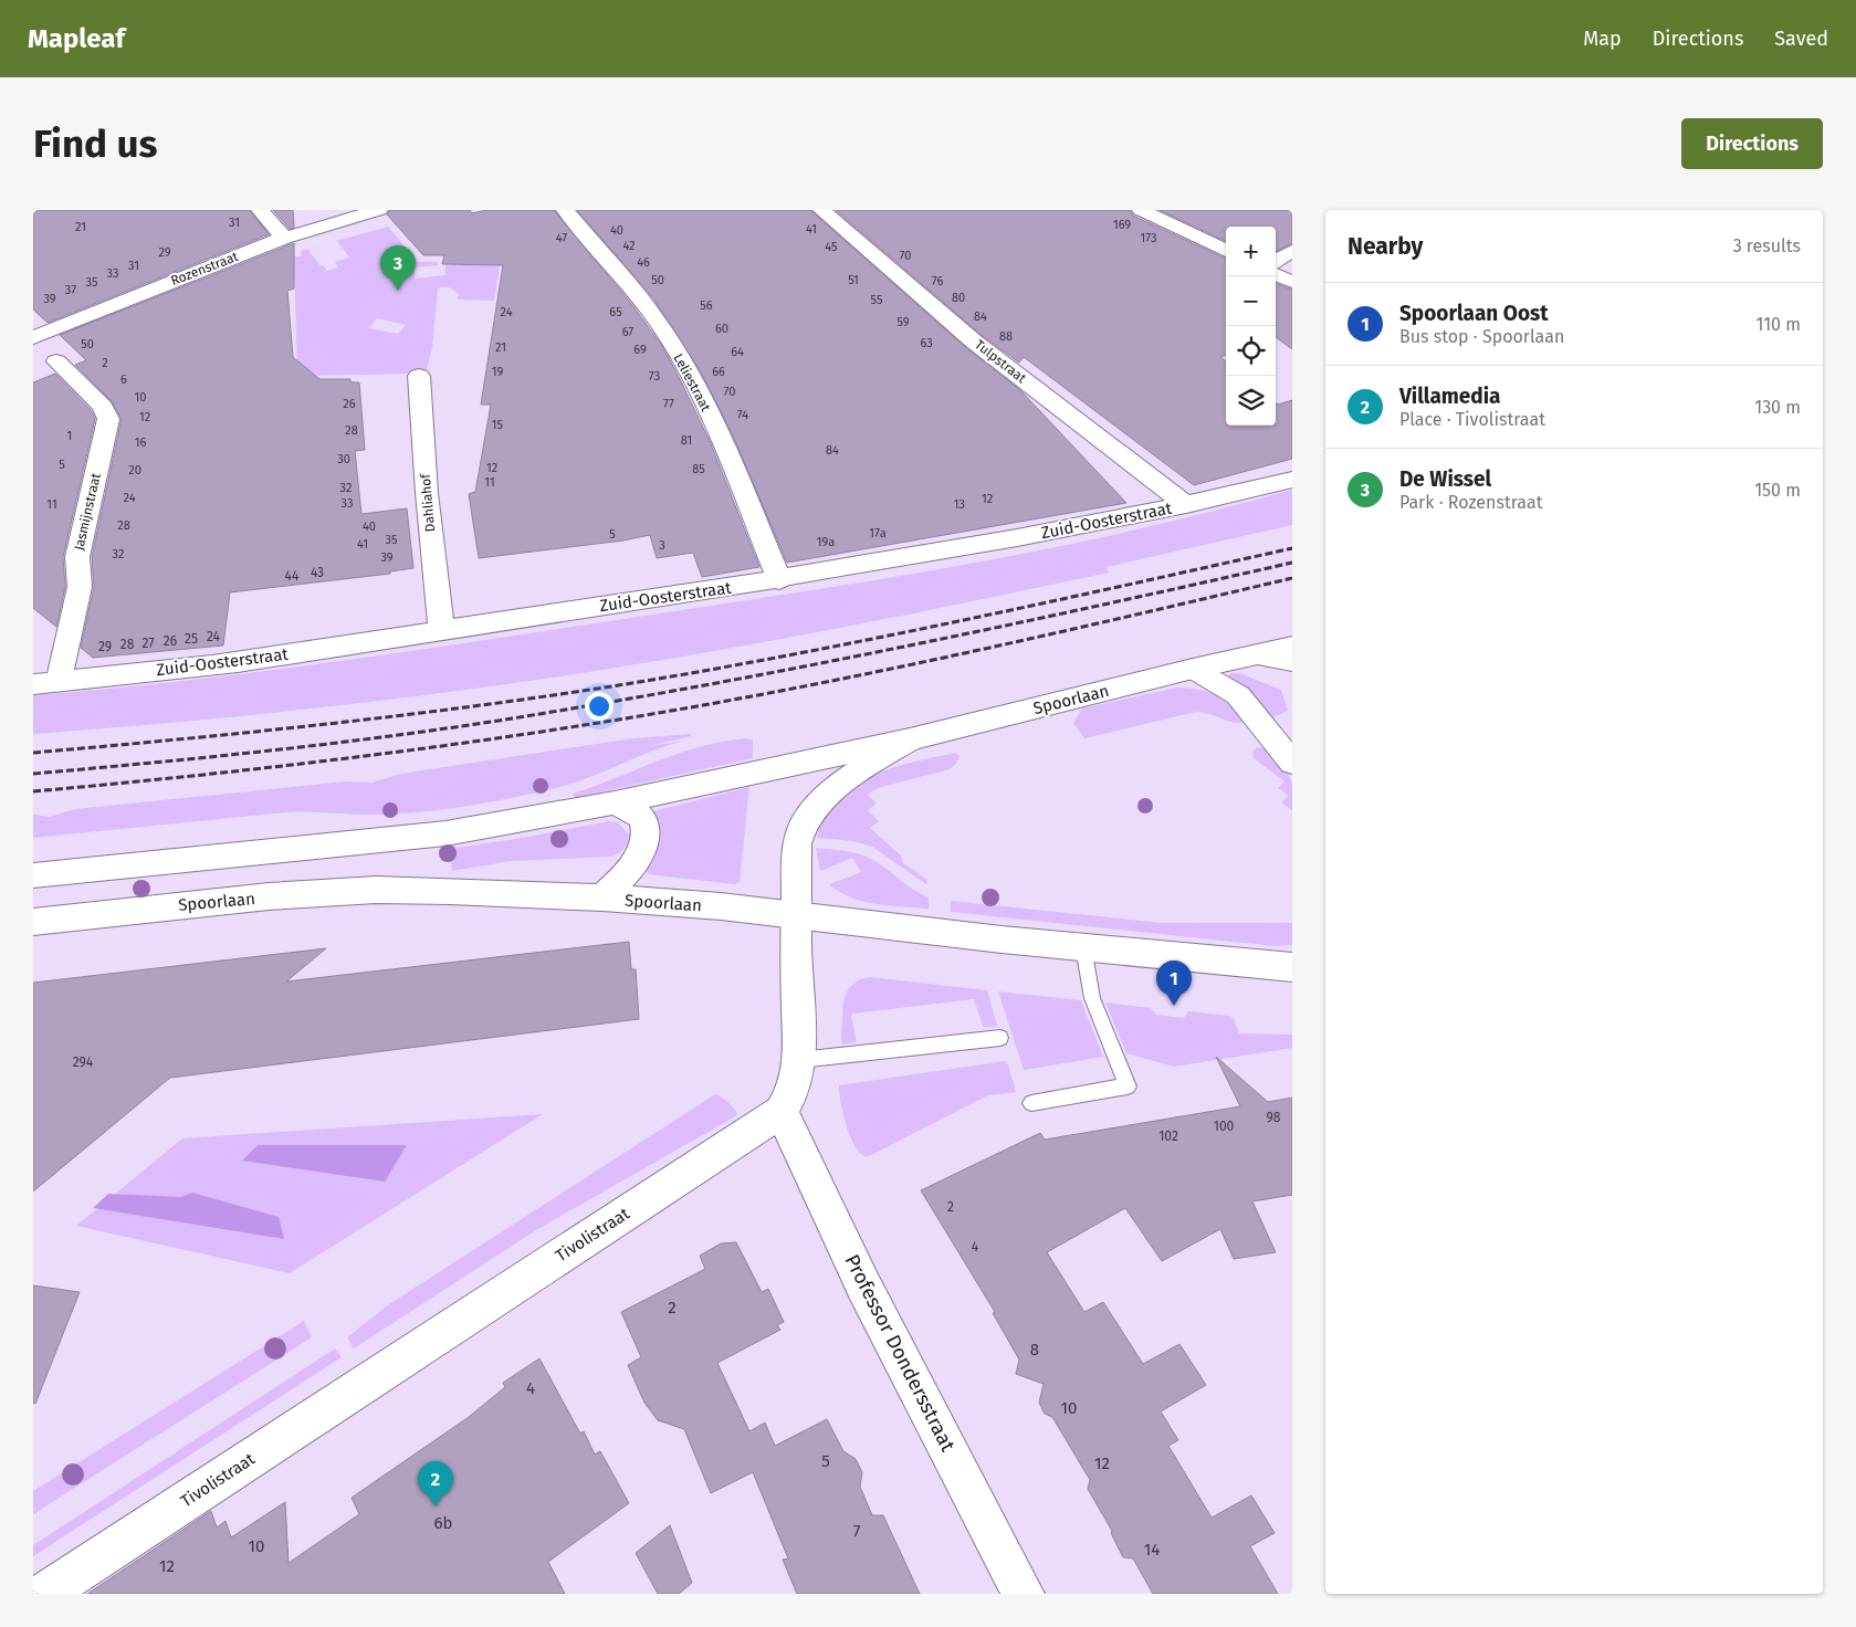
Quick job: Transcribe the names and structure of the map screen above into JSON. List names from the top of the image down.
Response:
{
  "streets": {
    "street": [
      "Rozenstraat",
      "Tulpstraat",
      "Leliestraat",
      "Dahliahof",
      "Jasmijnstraat",
      "Zuid-Oosterstraat",
      "Spoorlaan",
      "Tivolistraat",
      "Professor Dondersstraat"
    ]
  },
  "crossings": [
    ["Rozenstraat", "Jasmijnstraat"],
    ["Tulpstraat", "Zuid-Oosterstraat"],
    ["Leliestraat", "Zuid-Oosterstraat"],
    ["Dahliahof", "Zuid-Oosterstraat"],
    ["Jasmijnstraat", "Zuid-Oosterstraat"],
    ["Spoorlaan", "Tivolistraat"],
    ["Tivolistraat", "Professor Dondersstraat"]
  ],
  "house_numbers": [
    "31",
    "169",
    "21",
    "41",
    "40",
    "47",
    "173",
    "42",
    "45",
    "29",
    "70",
    "46",
    "31",
    "33",
    "50",
    "51",
    "76",
    "35",
    "37",
    "80",
    "39",
    "55",
    "56",
    "24",
    "65",
    "84",
    "59",
    "60",
    "67",
    "88",
    "63",
    "50",
    "21",
    "69",
    "64",
    "2",
    "19",
    "66",
    "73",
    "6",
    "70",
    "10",
    "26",
    "77",
    "74",
    "12",
    "15",
    "28",
    "1",
    "81",
    "16",
    "84",
    "30",
    "5",
    "12",
    "85",
    "20",
    "11",
    "32",
    "24",
    "12",
    "33",
    "11",
    "13",
    "28",
    "40",
    "17a",
    "5",
    "35",
    "19a",
    "41",
    "3",
    "32",
    "39",
    "43",
    "44",
    "24",
    "25",
    "26",
    "27",
    "28",
    "29",
    "294",
    "98",
    "100",
    "102",
    "2",
    "4",
    "2",
    "8",
    "4",
    "10",
    "5",
    "12",
    "6b",
    "7",
    "10",
    "14",
    "12"
  ],
  "page": {
    "header": "Mapleaf",
    "nav": ["Map", "Directions", "Saved"],
    "buttons": "Directions",
    "title": "Find us",
    "heading": ["Nearby", "3 results"],
    "map_buttons": ["+", "−"],
    "pins": ["3", "1", "2"],
    "list": [
      {
        "mark": "1",
        "name": "Spoorlaan Oost",
        "note": "Bus stop · Spoorlaan",
        "value": "110 m"
      },
      {
        "mark": "2",
        "name": "Villamedia",
        "note": "Place · Tivolistraat",
        "value": "130 m"
      },
      {
        "mark": "3",
        "name": "De Wissel",
        "note": "Park · Rozenstraat",
        "value": "150 m"
      }
    ]
  }
}
